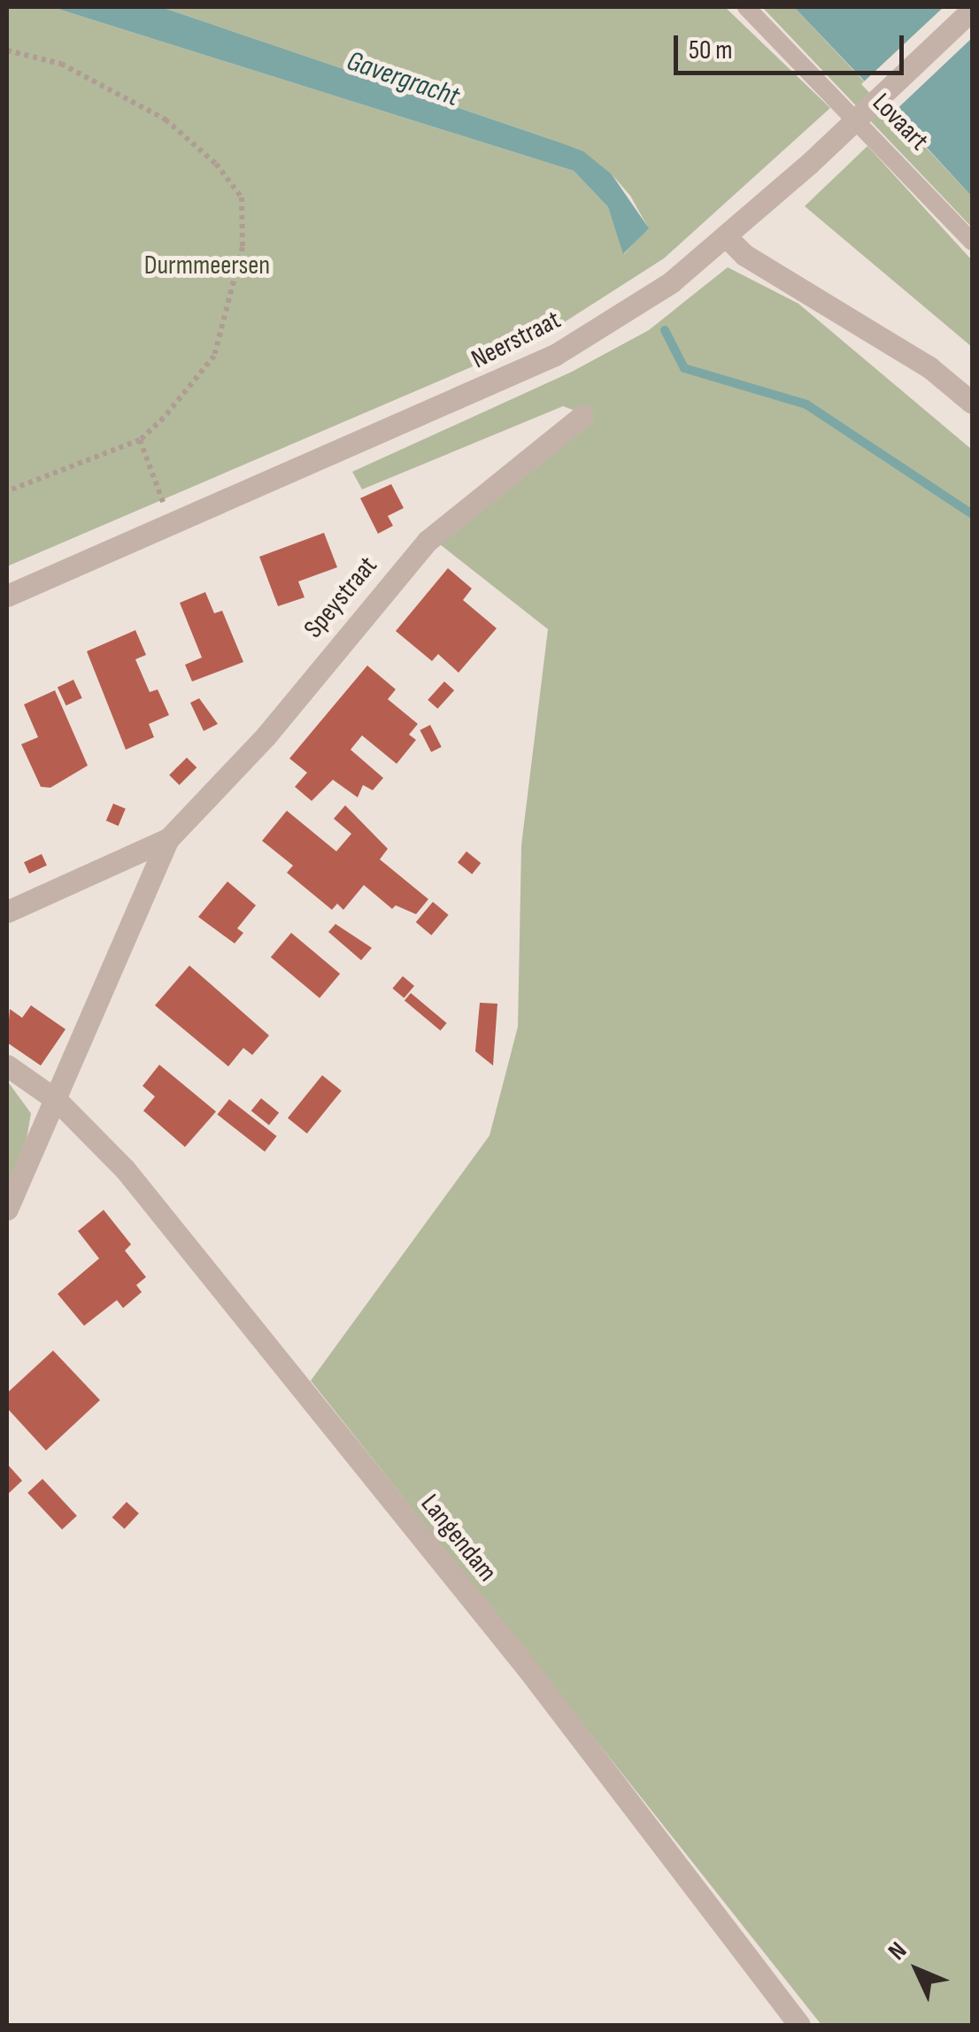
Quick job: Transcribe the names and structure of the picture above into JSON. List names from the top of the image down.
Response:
{
  "streets": {
    "street": ["Neerstraat", "Speystraat", "Langendam"],
    "lane": ["Lovaart"]
  },
  "crossings": [
    ["Speystraat", "Langendam"]
  ],
  "water": ["Gavergracht"],
  "parks": ["Durmmeersen"],
  "scale_bar": "50 m",
  "north": "top left"
}
